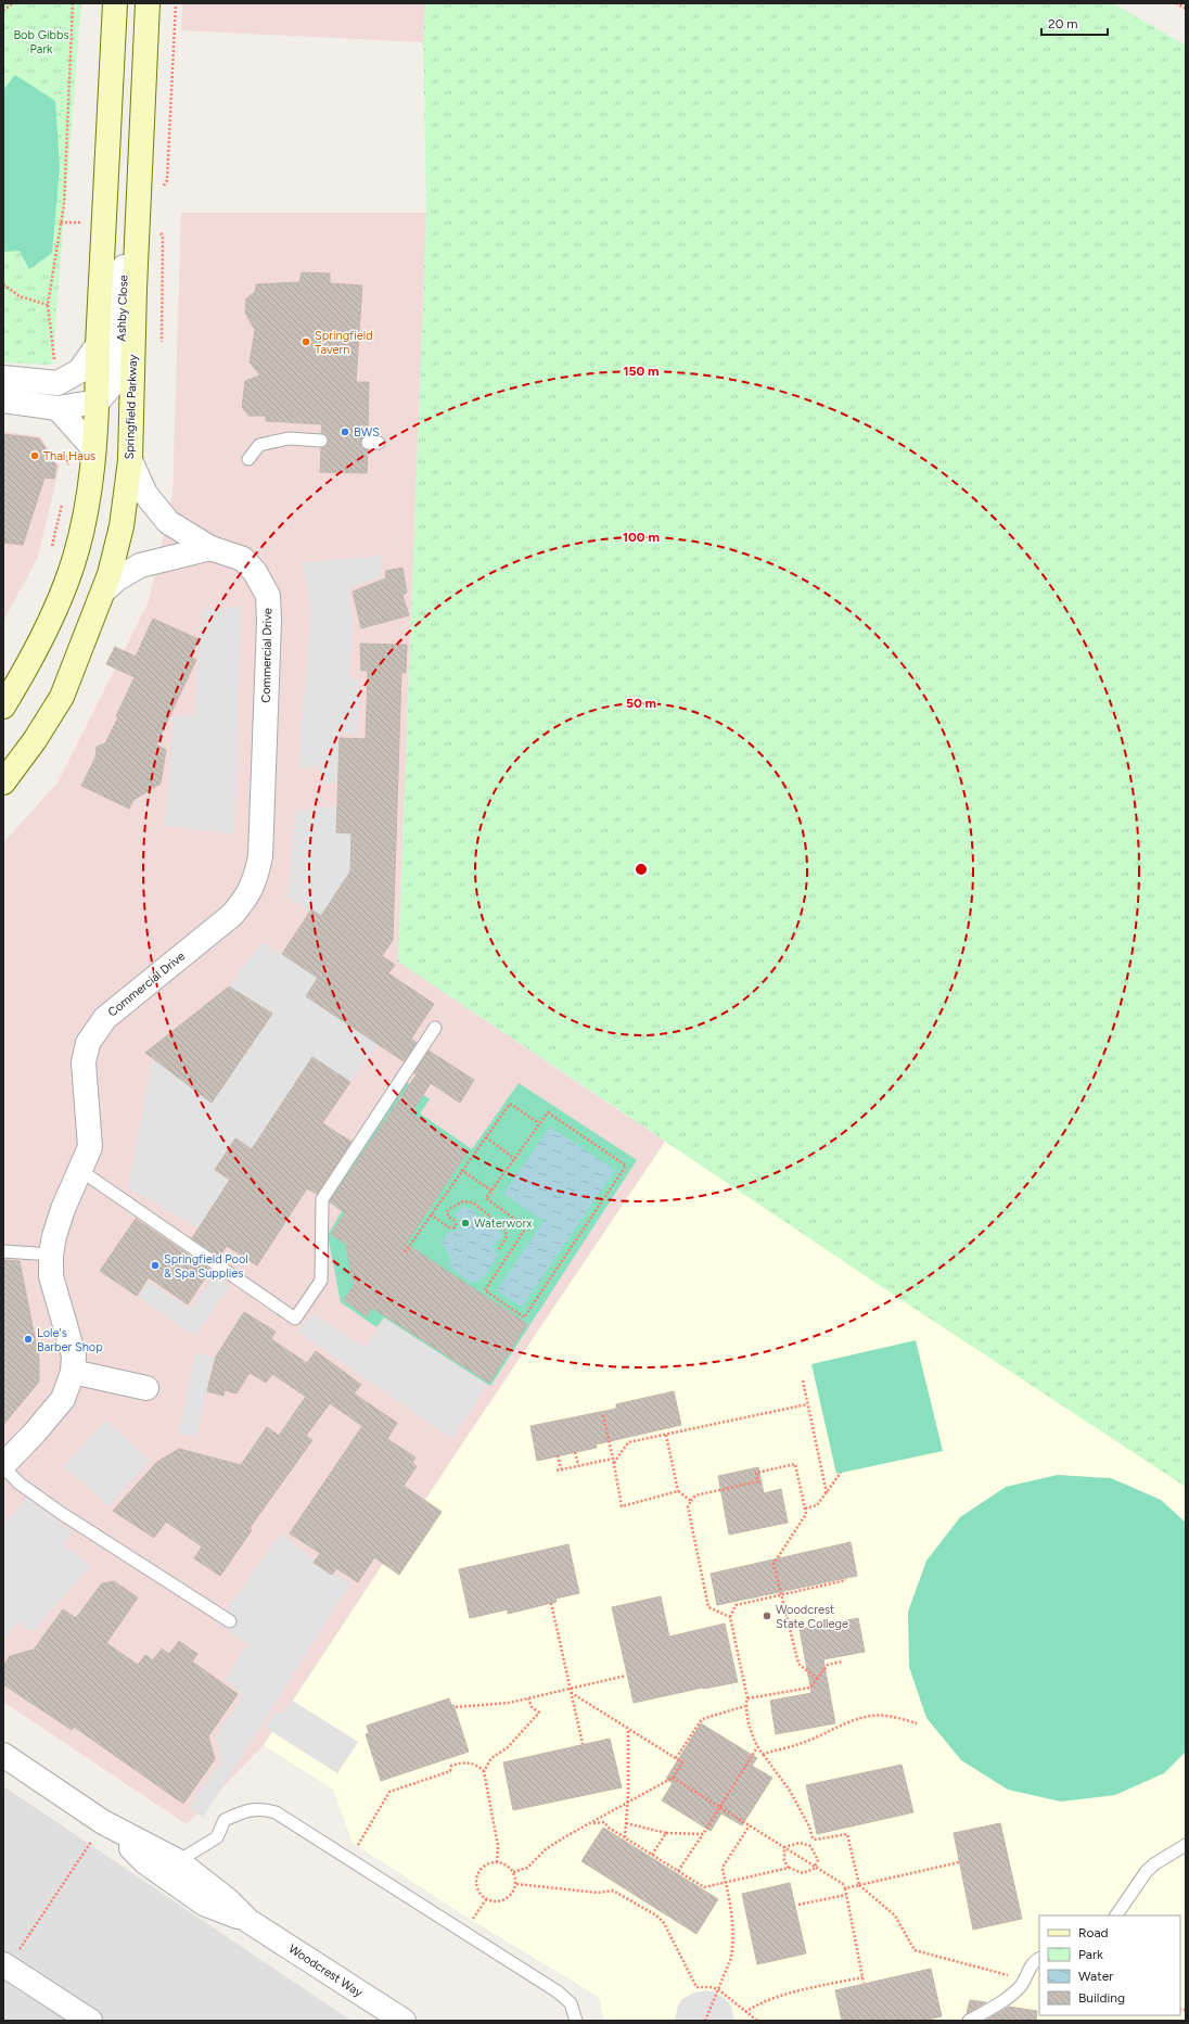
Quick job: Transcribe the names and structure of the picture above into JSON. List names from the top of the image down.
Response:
{
  "streets": {
    "main road": ["Springfield Parkway"],
    "street": ["Ashby Close", "Commercial Drive", "Woodcrest Way"]
  },
  "crossings": [
    ["Ashby Close", "Springfield Parkway"],
    ["Springfield Parkway", "Commercial Drive"]
  ],
  "parks": ["Bob Gibbs Park"],
  "places": [
    "Springfield Tavern",
    "BWS",
    "Thai Haus",
    "Waterworx",
    "Springfield Pool & Spa Supplies",
    "Lole's Barber Shop",
    "Woodcrest State College"
  ],
  "legend": [
    "Road",
    "Park",
    "Water",
    "Building"
  ],
  "scale_bar": "20 m",
  "rings": ["150 m", "100 m", "50 m"]
}
